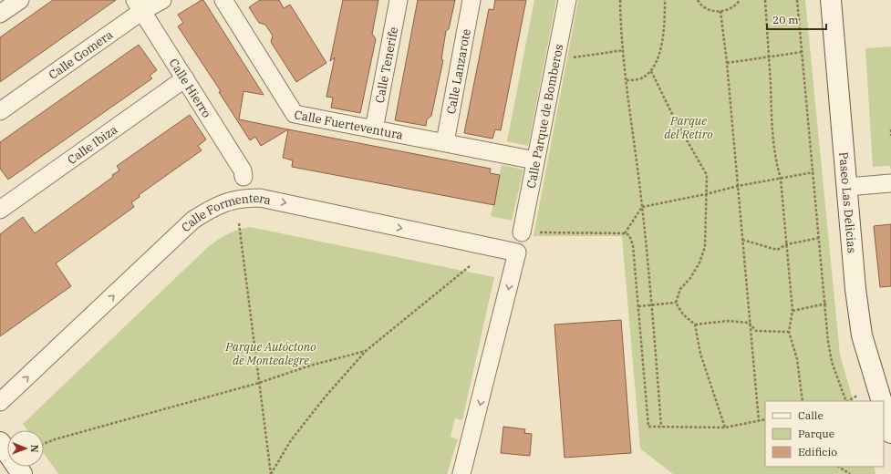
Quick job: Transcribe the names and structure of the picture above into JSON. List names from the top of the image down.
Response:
{
  "streets": {
    "street": [
      "Calle Gomera",
      "Calle Tenerife",
      "Calle Lanzarote",
      "Calle Hierro",
      "Calle Parque de Bomberos",
      "Calle Fuerteventura",
      "Calle Ibiza",
      "Paseo Las Delicias",
      "Calle Formentera"
    ]
  },
  "crossings": [
    ["Calle Gomera", "Calle Hierro"],
    ["Calle Tenerife", "Calle Fuerteventura"],
    ["Calle Lanzarote", "Calle Fuerteventura"],
    ["Calle Hierro", "Calle Ibiza"],
    ["Calle Parque de Bomberos", "Calle Fuerteventura"]
  ],
  "parks": ["Parque del Retiro", "Parque Autóctono de Montealegre"],
  "legend": ["Calle", "Parque", "Edificio"],
  "scale_bar": "20 m",
  "north": "right"
}
